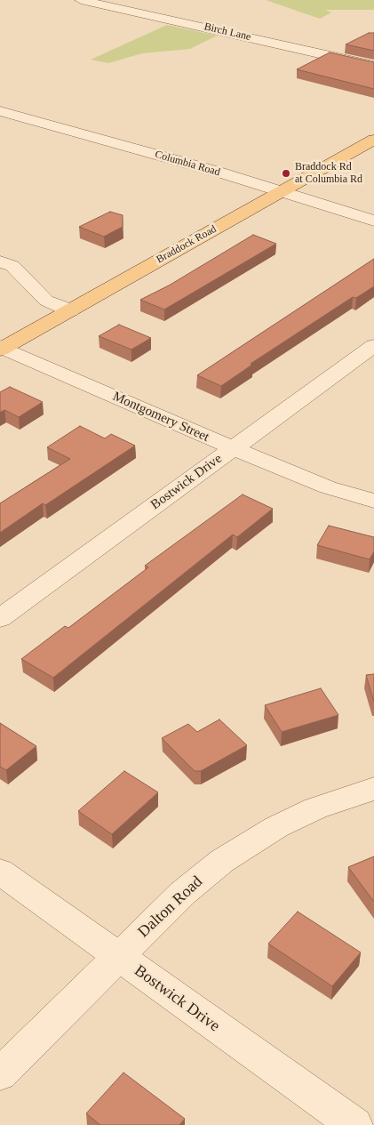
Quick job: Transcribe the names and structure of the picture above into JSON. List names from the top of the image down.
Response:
{
  "streets": {
    "main road": ["Braddock Road"],
    "street": [
      "Birch Lane",
      "Columbia Road",
      "Montgomery Street",
      "Bostwick Drive",
      "Dalton Road"
    ]
  },
  "crossings": [
    ["Columbia Road", "Braddock Road"],
    ["Braddock Road", "Montgomery Street"],
    ["Montgomery Street", "Bostwick Drive"],
    ["Bostwick Drive", "Dalton Road"]
  ],
  "places": ["Braddock Rd at Columbia Rd"]
}
